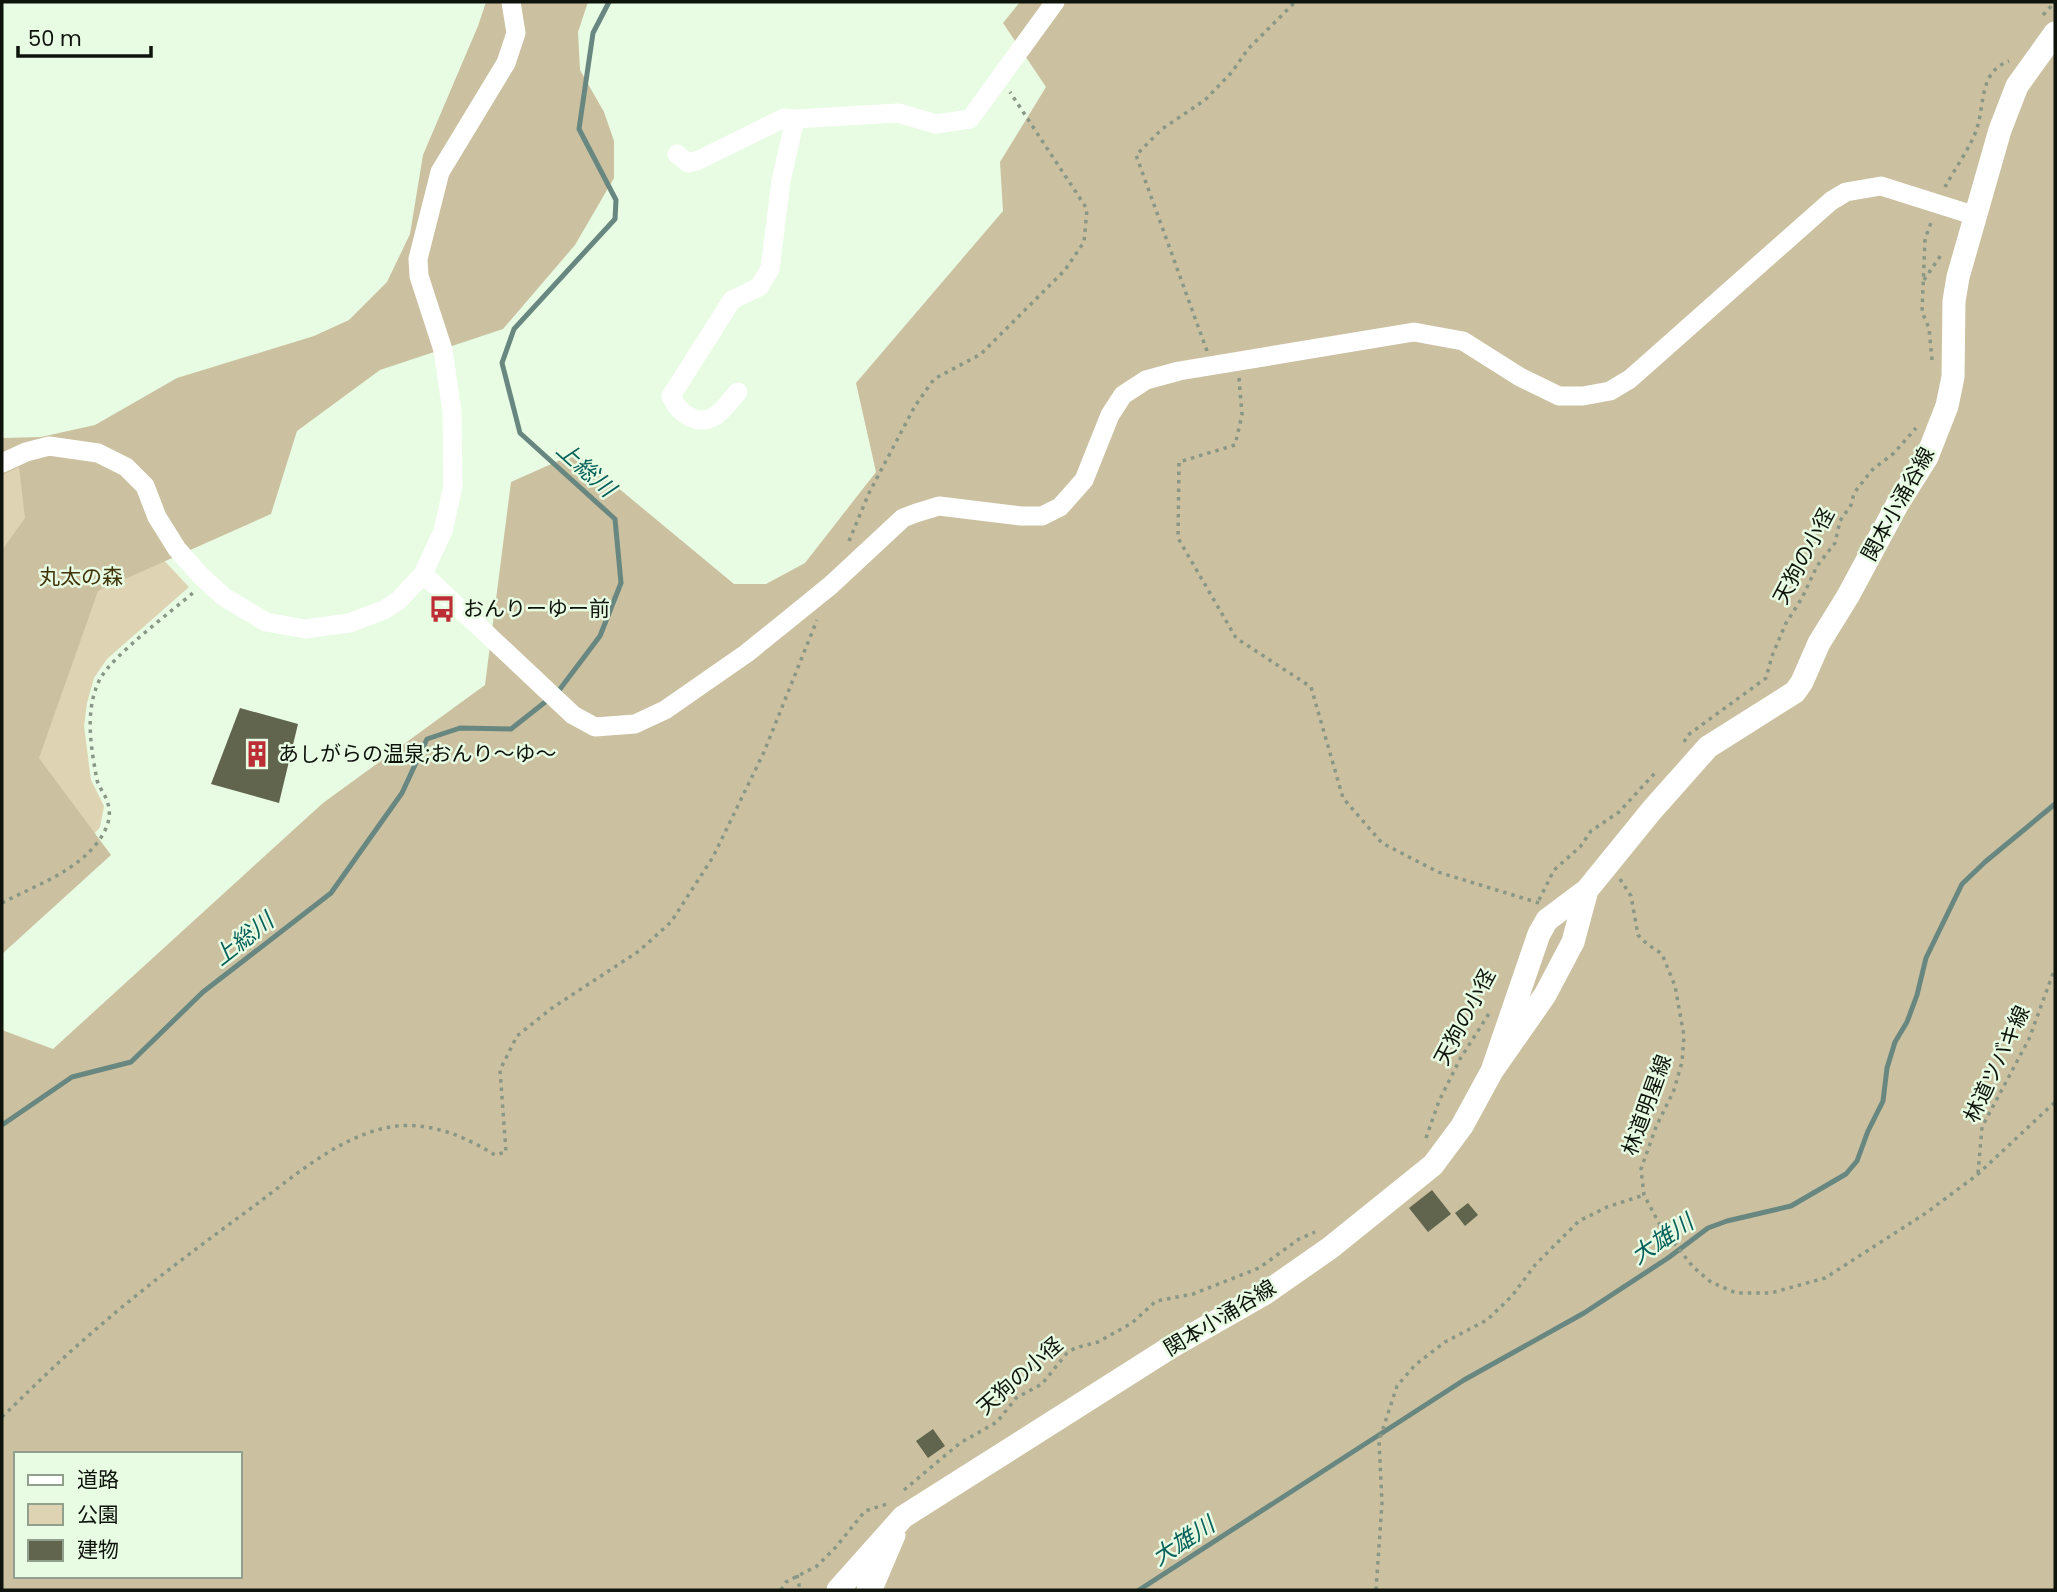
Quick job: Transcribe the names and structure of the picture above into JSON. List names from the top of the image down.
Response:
{
  "streets": {
    "main road": ["関本小涌谷線"],
    "path": ["天狗の小径", "林道ツバキ線", "林道明星線"]
  },
  "crossings": [
    ["関本小涌谷線", "天狗の小径"],
    ["関本小涌谷線", "林道明星線"],
    ["林道ツバキ線", "林道明星線"]
  ],
  "water": ["上総川", "大雄川"],
  "parks": ["丸太の森"],
  "places": {
    "bus stop": ["おんりーゆー前"],
    "building": ["あしがらの温泉;おんり〜ゆ〜"]
  },
  "legend": ["道路", "公園", "建物"],
  "scale_bar": "50 m"
}
